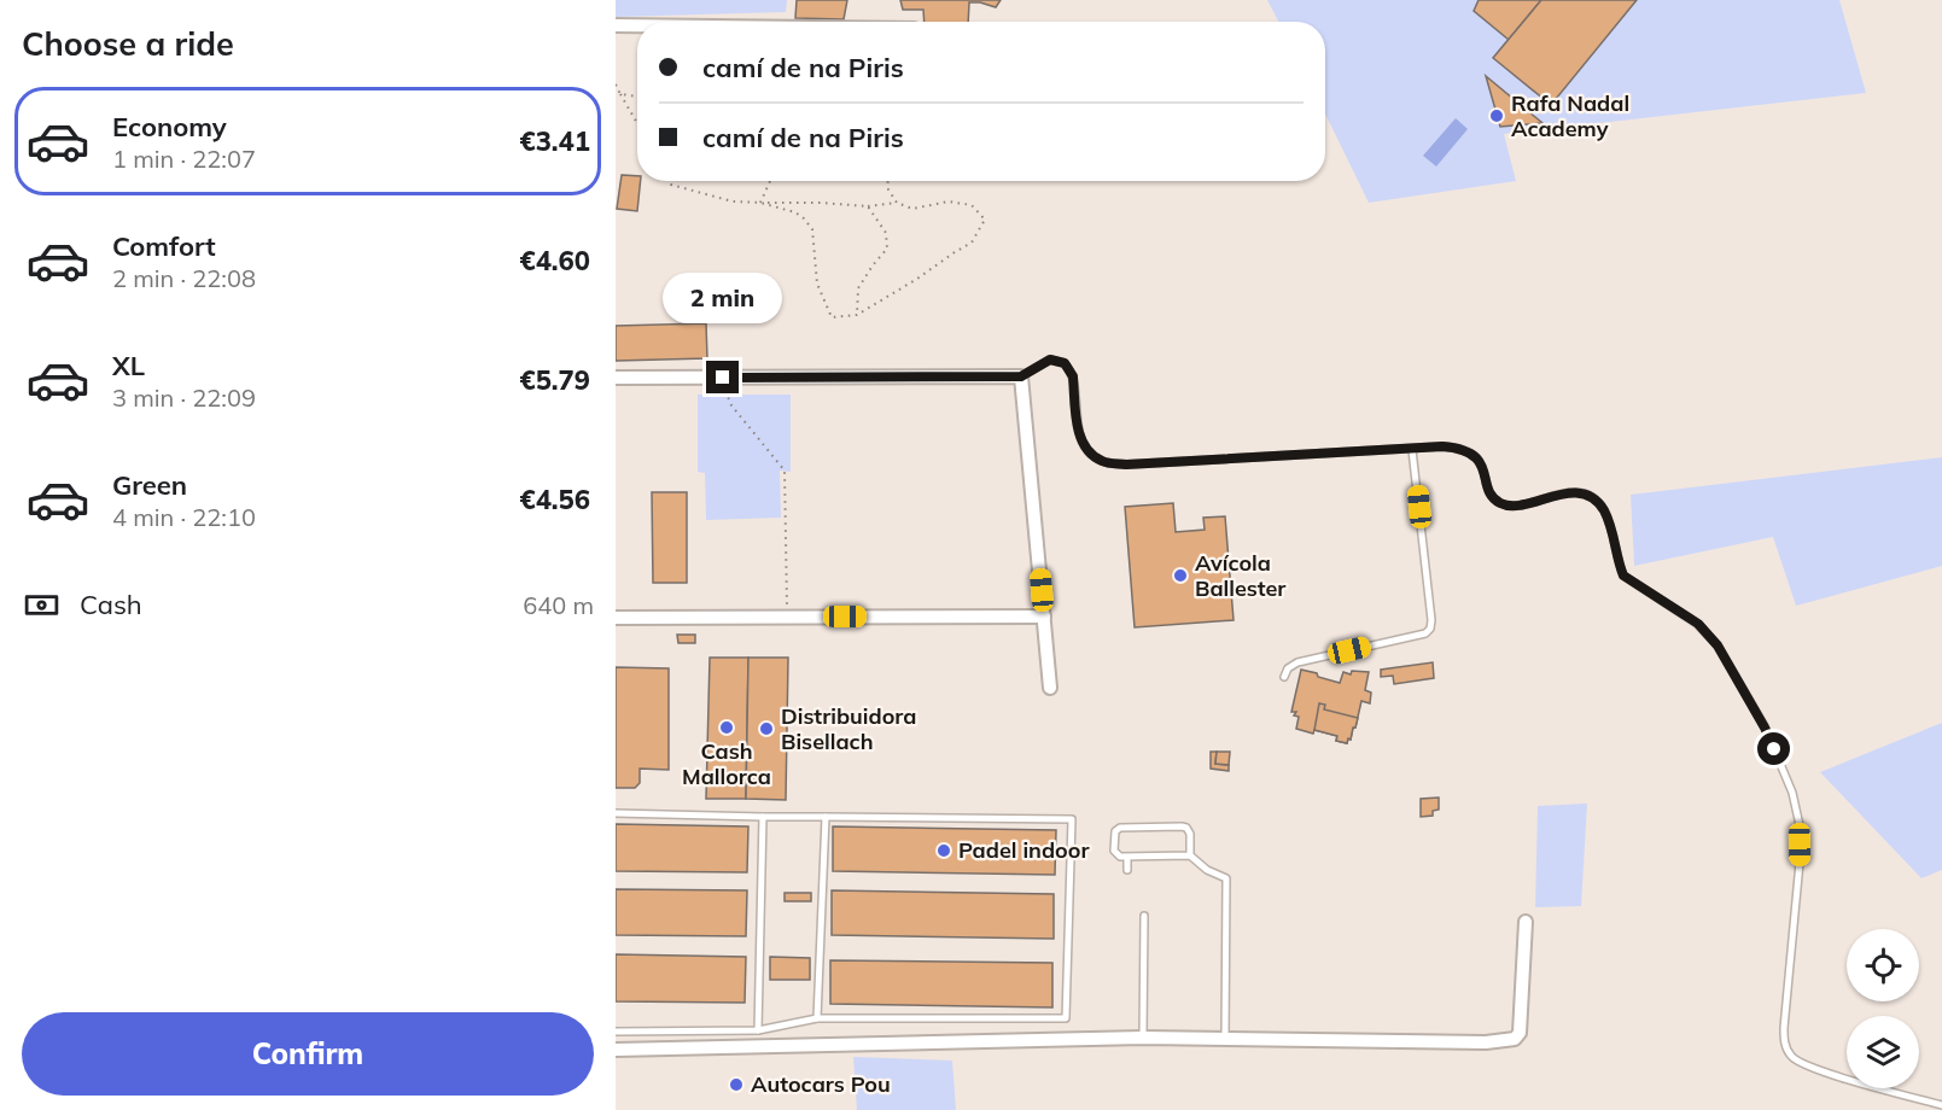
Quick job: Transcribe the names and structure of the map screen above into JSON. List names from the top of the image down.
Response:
{
  "places": [
    "Rafa Nadal Academy",
    "Avícola Ballester",
    "Cash Mallorca",
    "Distribuidora Bisellach",
    "Padel indoor",
    "Autocars Pou"
  ],
  "page": {
    "heading": "Choose a ride",
    "banner": ["camí de na Piris", "camí de na Piris"],
    "list": [
      {
        "name": "Economy",
        "note": "1 min · 22:07",
        "value": "€3.41"
      },
      {
        "name": "Comfort",
        "note": "2 min · 22:08",
        "value": "€4.60"
      },
      {
        "name": "XL",
        "note": "3 min · 22:09",
        "value": "€5.79"
      },
      {
        "name": "Green",
        "note": "4 min · 22:10",
        "value": "€4.56"
      }
    ],
    "bubble": "2 min",
    "pay": ["Cash", "640 m"],
    "buttons": "Confirm"
  }
}
